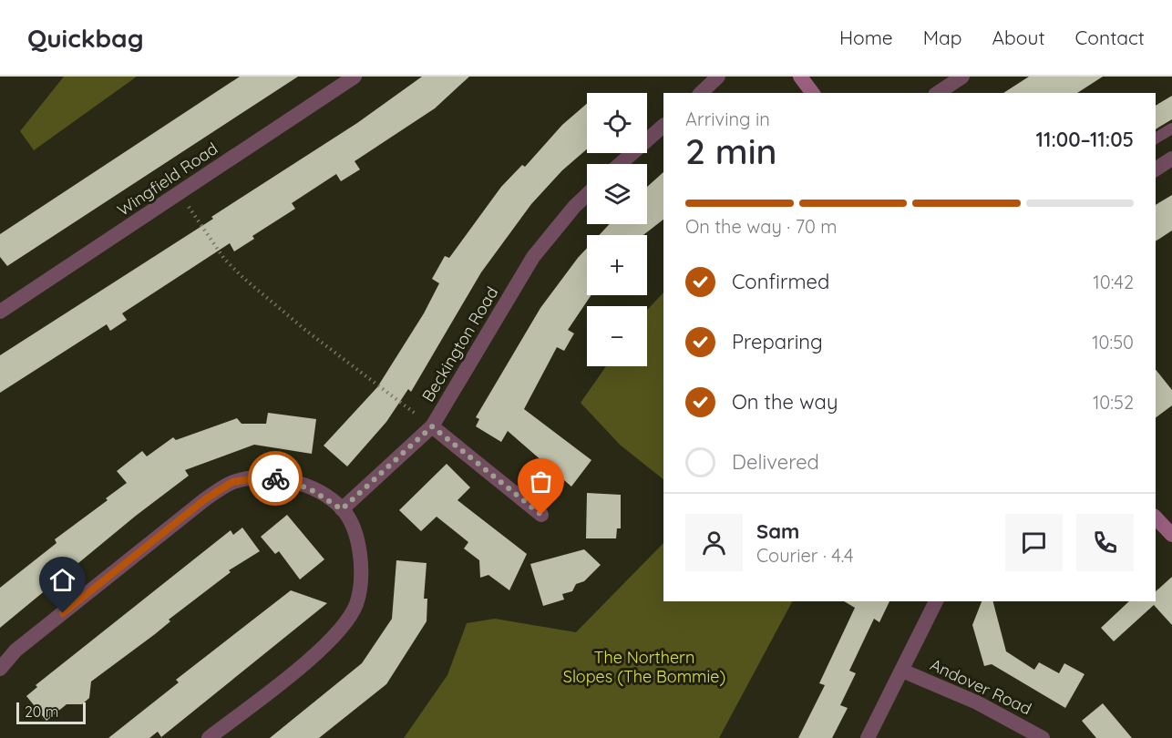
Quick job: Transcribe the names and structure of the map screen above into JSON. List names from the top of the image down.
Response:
{
  "streets": {
    "street": ["Wingfield Road", "Beckington Road", "Andover Road"]
  },
  "parks": ["The Northern Slopes (The Bommie)"],
  "scale_bar": "20 m",
  "page": {
    "header": "Quickbag",
    "nav": [
      "Home",
      "Map",
      "About",
      "Contact"
    ],
    "map_buttons": ["+", "−"],
    "heading": ["2 min", "Arriving in", "11:00–11:05"],
    "panel": ["Sam", "Courier · 4.4"],
    "bar": "On the way · 70 m",
    "list": [
      ["Confirmed", "10:42"],
      ["Preparing", "10:50"],
      ["On the way", "10:52"],
      "Delivered"
    ],
    "scale": "20 m"
  }
}
